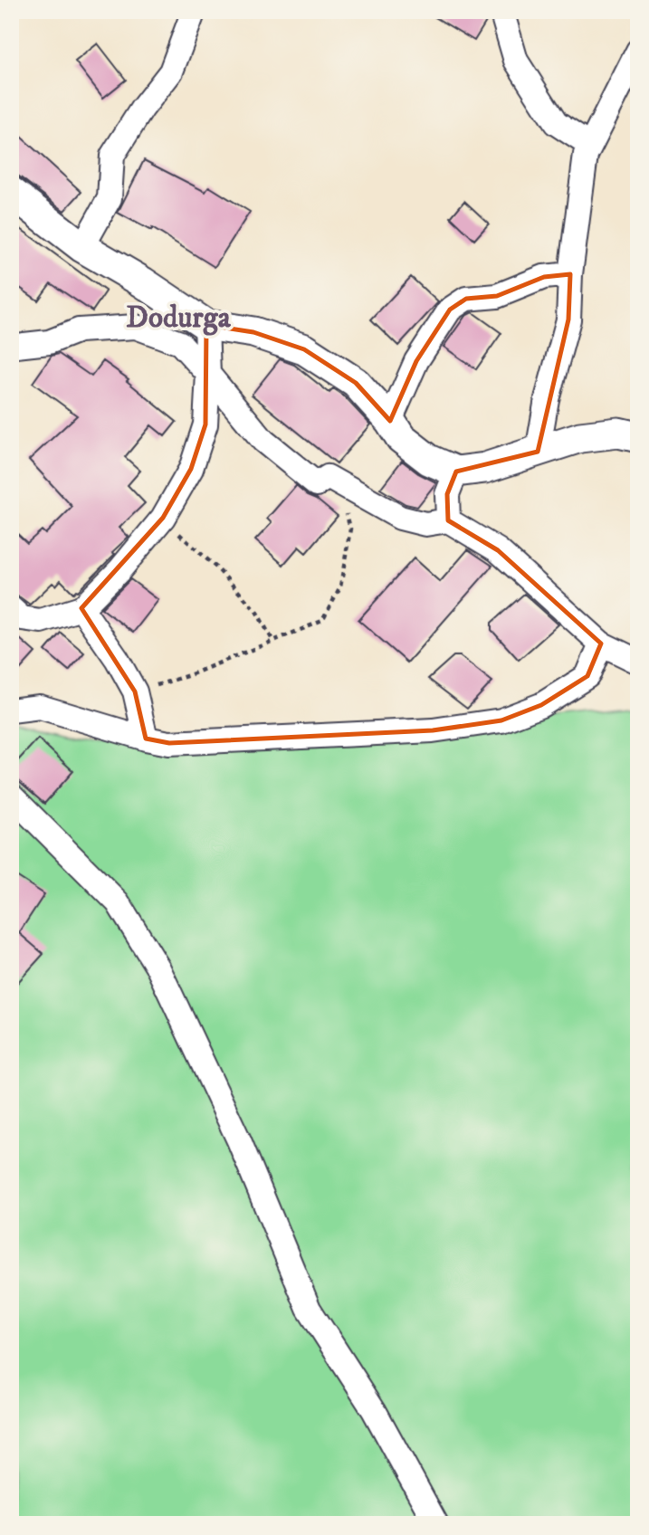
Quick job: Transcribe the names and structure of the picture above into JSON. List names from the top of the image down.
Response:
{
  "districts": ["Dodurga"]
}
